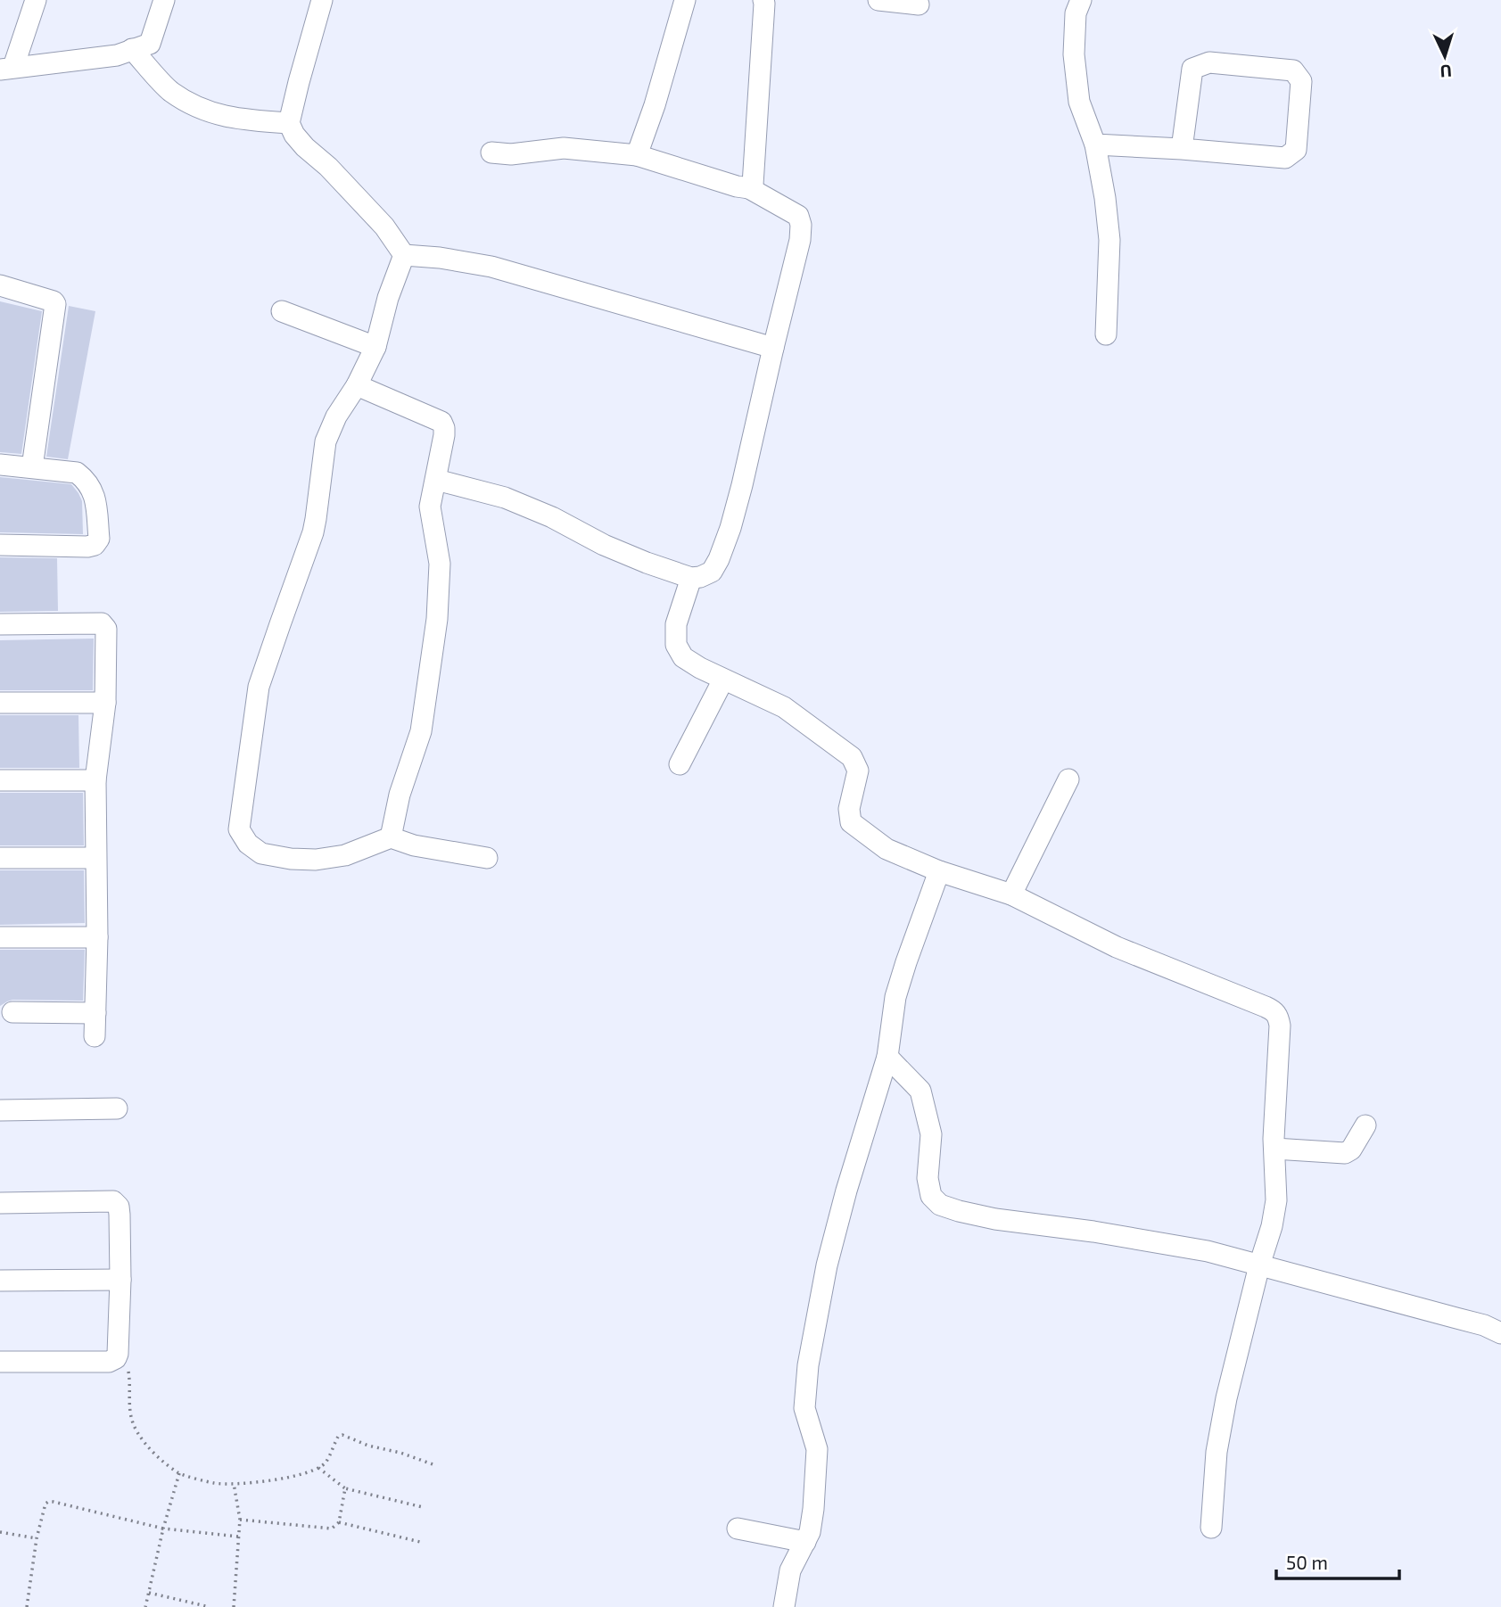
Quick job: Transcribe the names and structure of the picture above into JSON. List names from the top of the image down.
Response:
{
  "scale_bar": "50 m",
  "north": "bottom"
}
